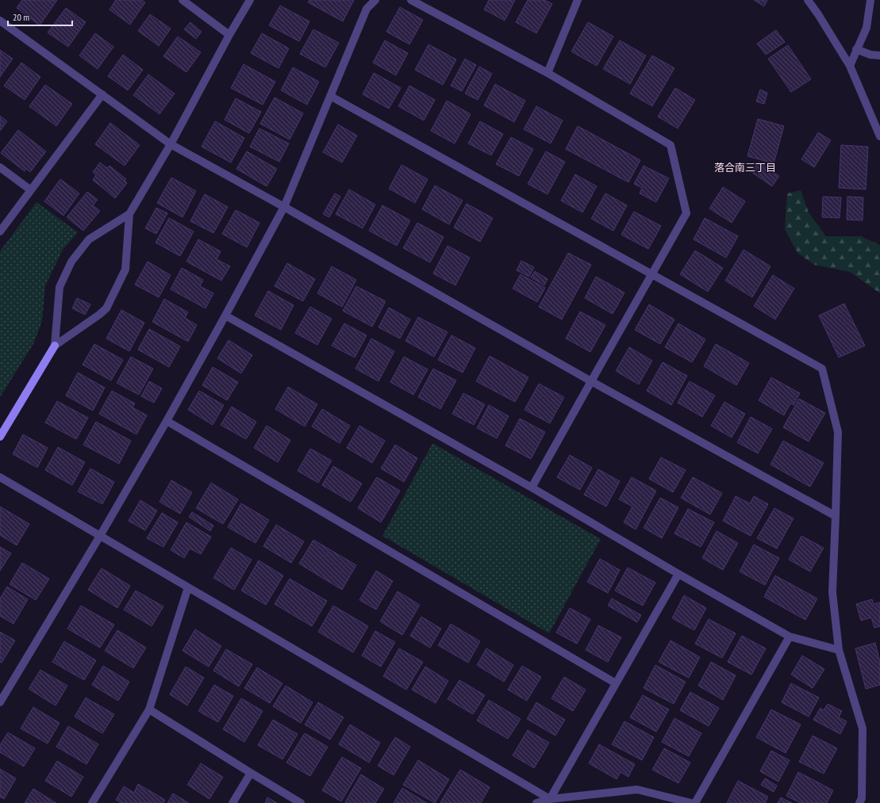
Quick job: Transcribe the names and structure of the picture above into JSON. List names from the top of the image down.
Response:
{
  "districts": ["落合南三丁目"],
  "scale_bar": "20 m"
}
